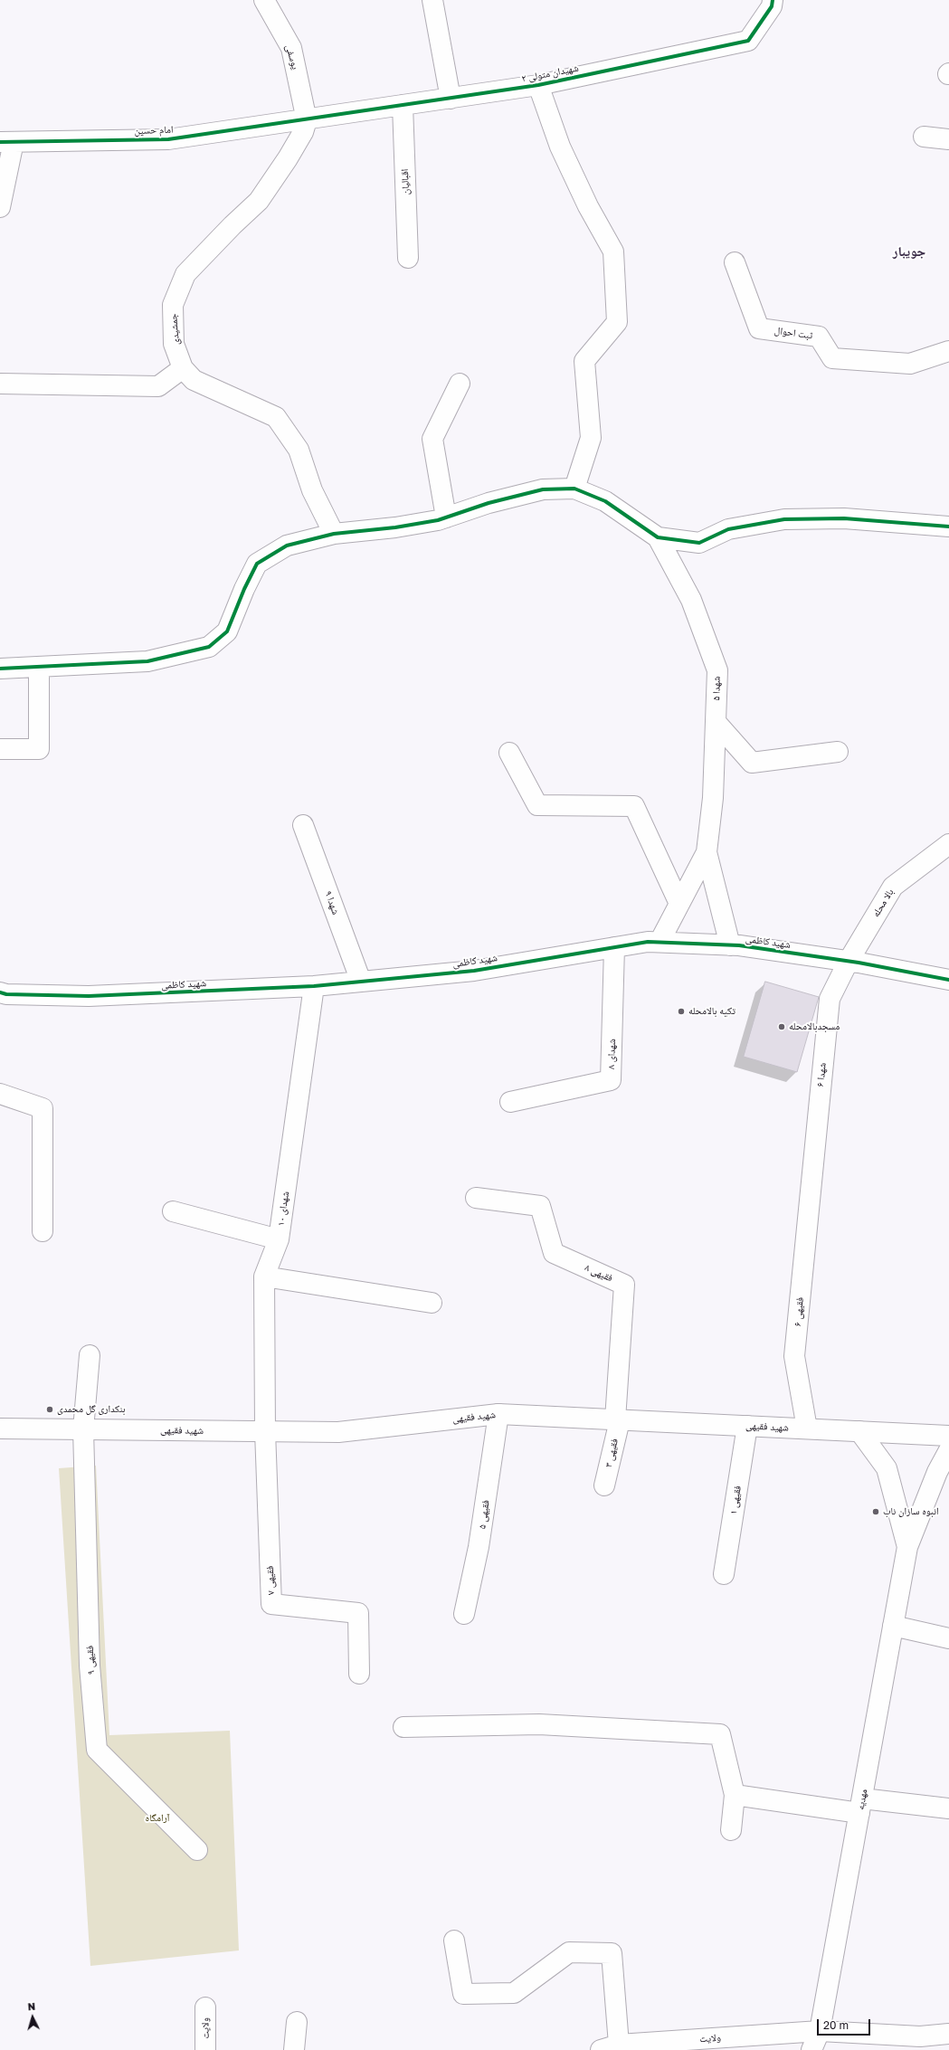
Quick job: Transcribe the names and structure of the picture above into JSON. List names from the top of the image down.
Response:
{
  "streets": {
    "street": [
      "یوسفی",
      "شهیدان متولی ۲",
      "امام حسین",
      "اقبالیان",
      "جمشیدی",
      "ثبت احوال",
      "شهدا ۵",
      "شهدا ۹",
      "بالا محله",
      "شهید کاظمی",
      "شهدای ۸",
      "شهدا ۶",
      "شهدای ۱۰",
      "فقیهی ۸",
      "فقیهی ۶",
      "شهید فقیهی",
      "فقیهی ۳",
      "فقیهی ۱",
      "فقیهی ۵",
      "فقیهی ۷",
      "فقیهی ۹",
      "مهدیه",
      "ولایت"
    ]
  },
  "crossings": [
    ["یوسفی", "شهیدان متولی ۲"],
    ["یوسفی", "امام حسین"],
    ["یوسفی", "جمشیدی"],
    ["شهیدان متولی ۲", "امام حسین"],
    ["شهیدان متولی ۲", "اقبالیان"],
    ["شهیدان متولی ۲", "جمشیدی"],
    ["امام حسین", "جمشیدی"],
    ["شهدا ۵", "شهید کاظمی"],
    ["شهدا ۹", "شهید کاظمی"],
    ["بالا محله", "شهید کاظمی"],
    ["بالا محله", "شهدا ۶"],
    ["شهید کاظمی", "شهدای ۸"],
    ["شهید کاظمی", "شهدا ۶"],
    ["شهید کاظمی", "شهدای ۱۰"],
    ["شهدا ۶", "فقیهی ۶"],
    ["شهدای ۱۰", "شهید فقیهی"],
    ["شهدای ۱۰", "فقیهی ۷"],
    ["فقیهی ۸", "شهید فقیهی"],
    ["فقیهی ۸", "فقیهی ۳"],
    ["فقیهی ۶", "شهید فقیهی"],
    ["شهید فقیهی", "فقیهی ۳"],
    ["شهید فقیهی", "فقیهی ۱"],
    ["شهید فقیهی", "فقیهی ۵"],
    ["شهید فقیهی", "فقیهی ۷"],
    ["شهید فقیهی", "فقیهی ۹"],
    ["مهدیه", "ولایت"]
  ],
  "districts": ["جویبار"],
  "parks": ["آرامگاه"],
  "places": [
    "تکیه بالامحله",
    "مسجدبالامحله",
    "بنکداری گل محمدی",
    "انبوه سازان ناب"
  ],
  "scale_bar": "20 m",
  "north": "top"
}
